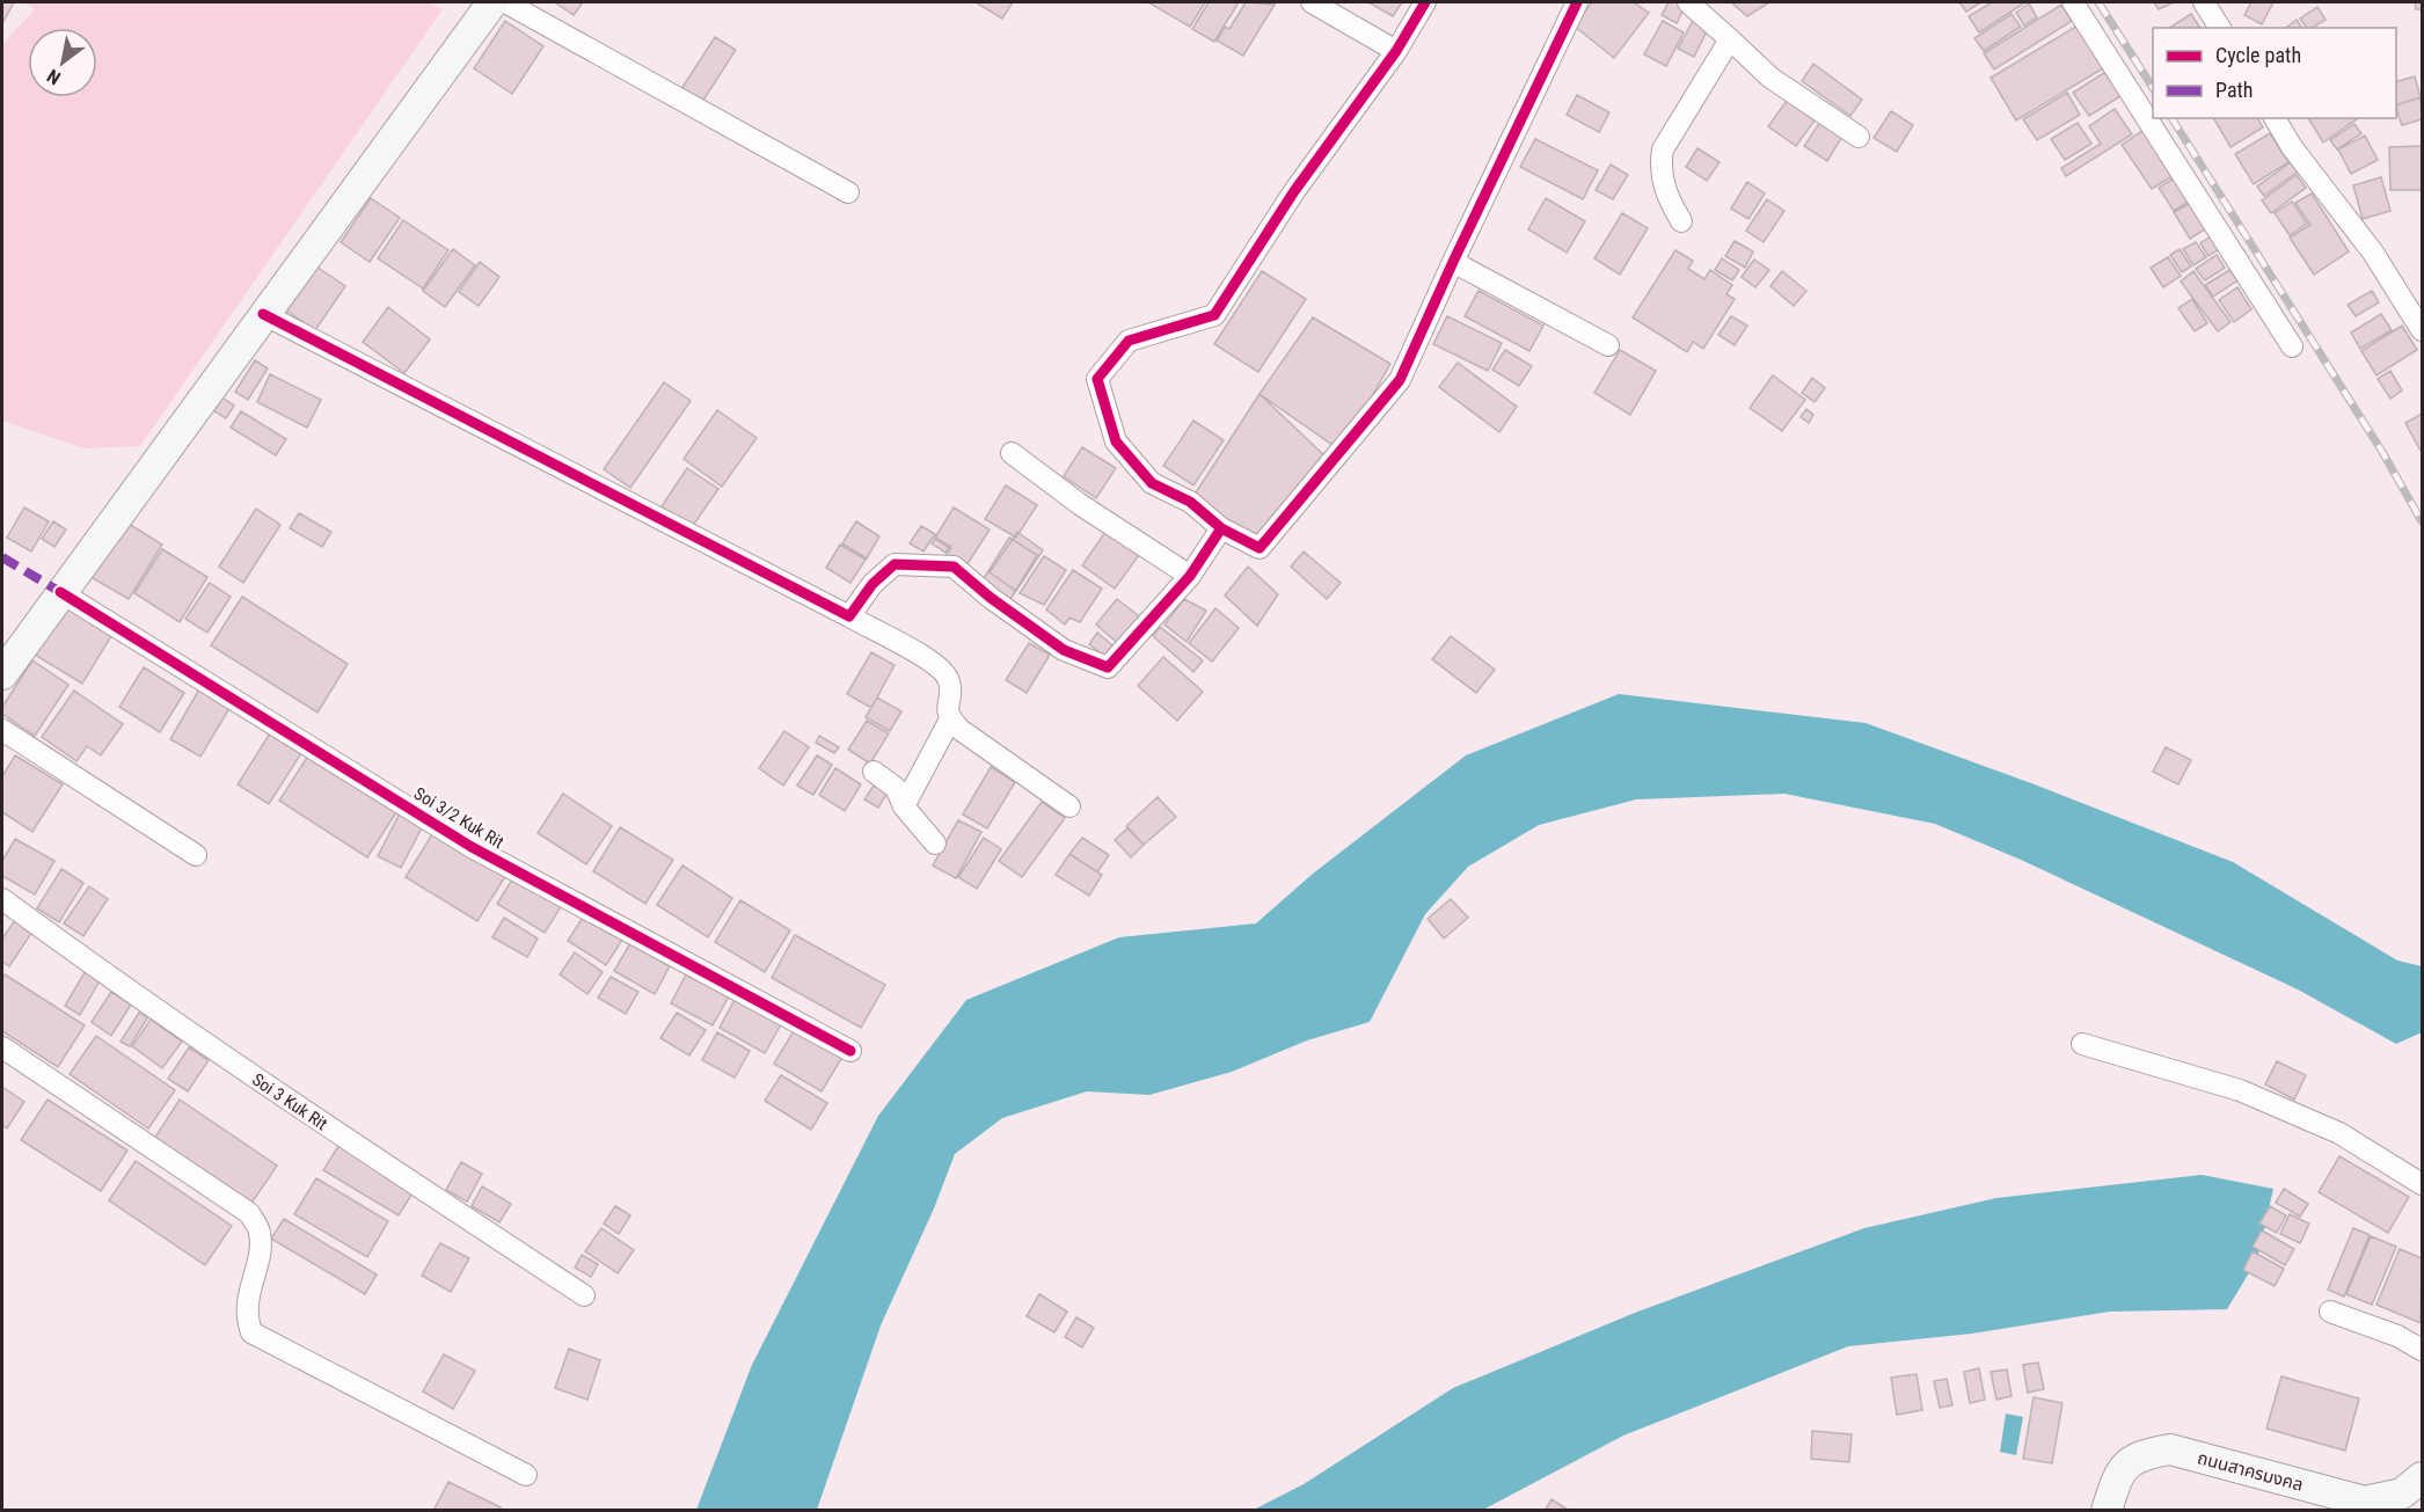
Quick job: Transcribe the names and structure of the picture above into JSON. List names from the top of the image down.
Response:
{
  "streets": {
    "street": ["Soi 3/2 Kuk Rit", "Soi 3 Kuk Rit", "ถนนสาครมงคล"]
  },
  "legend": ["Cycle path", "Path"],
  "north": "bottom left"
}
